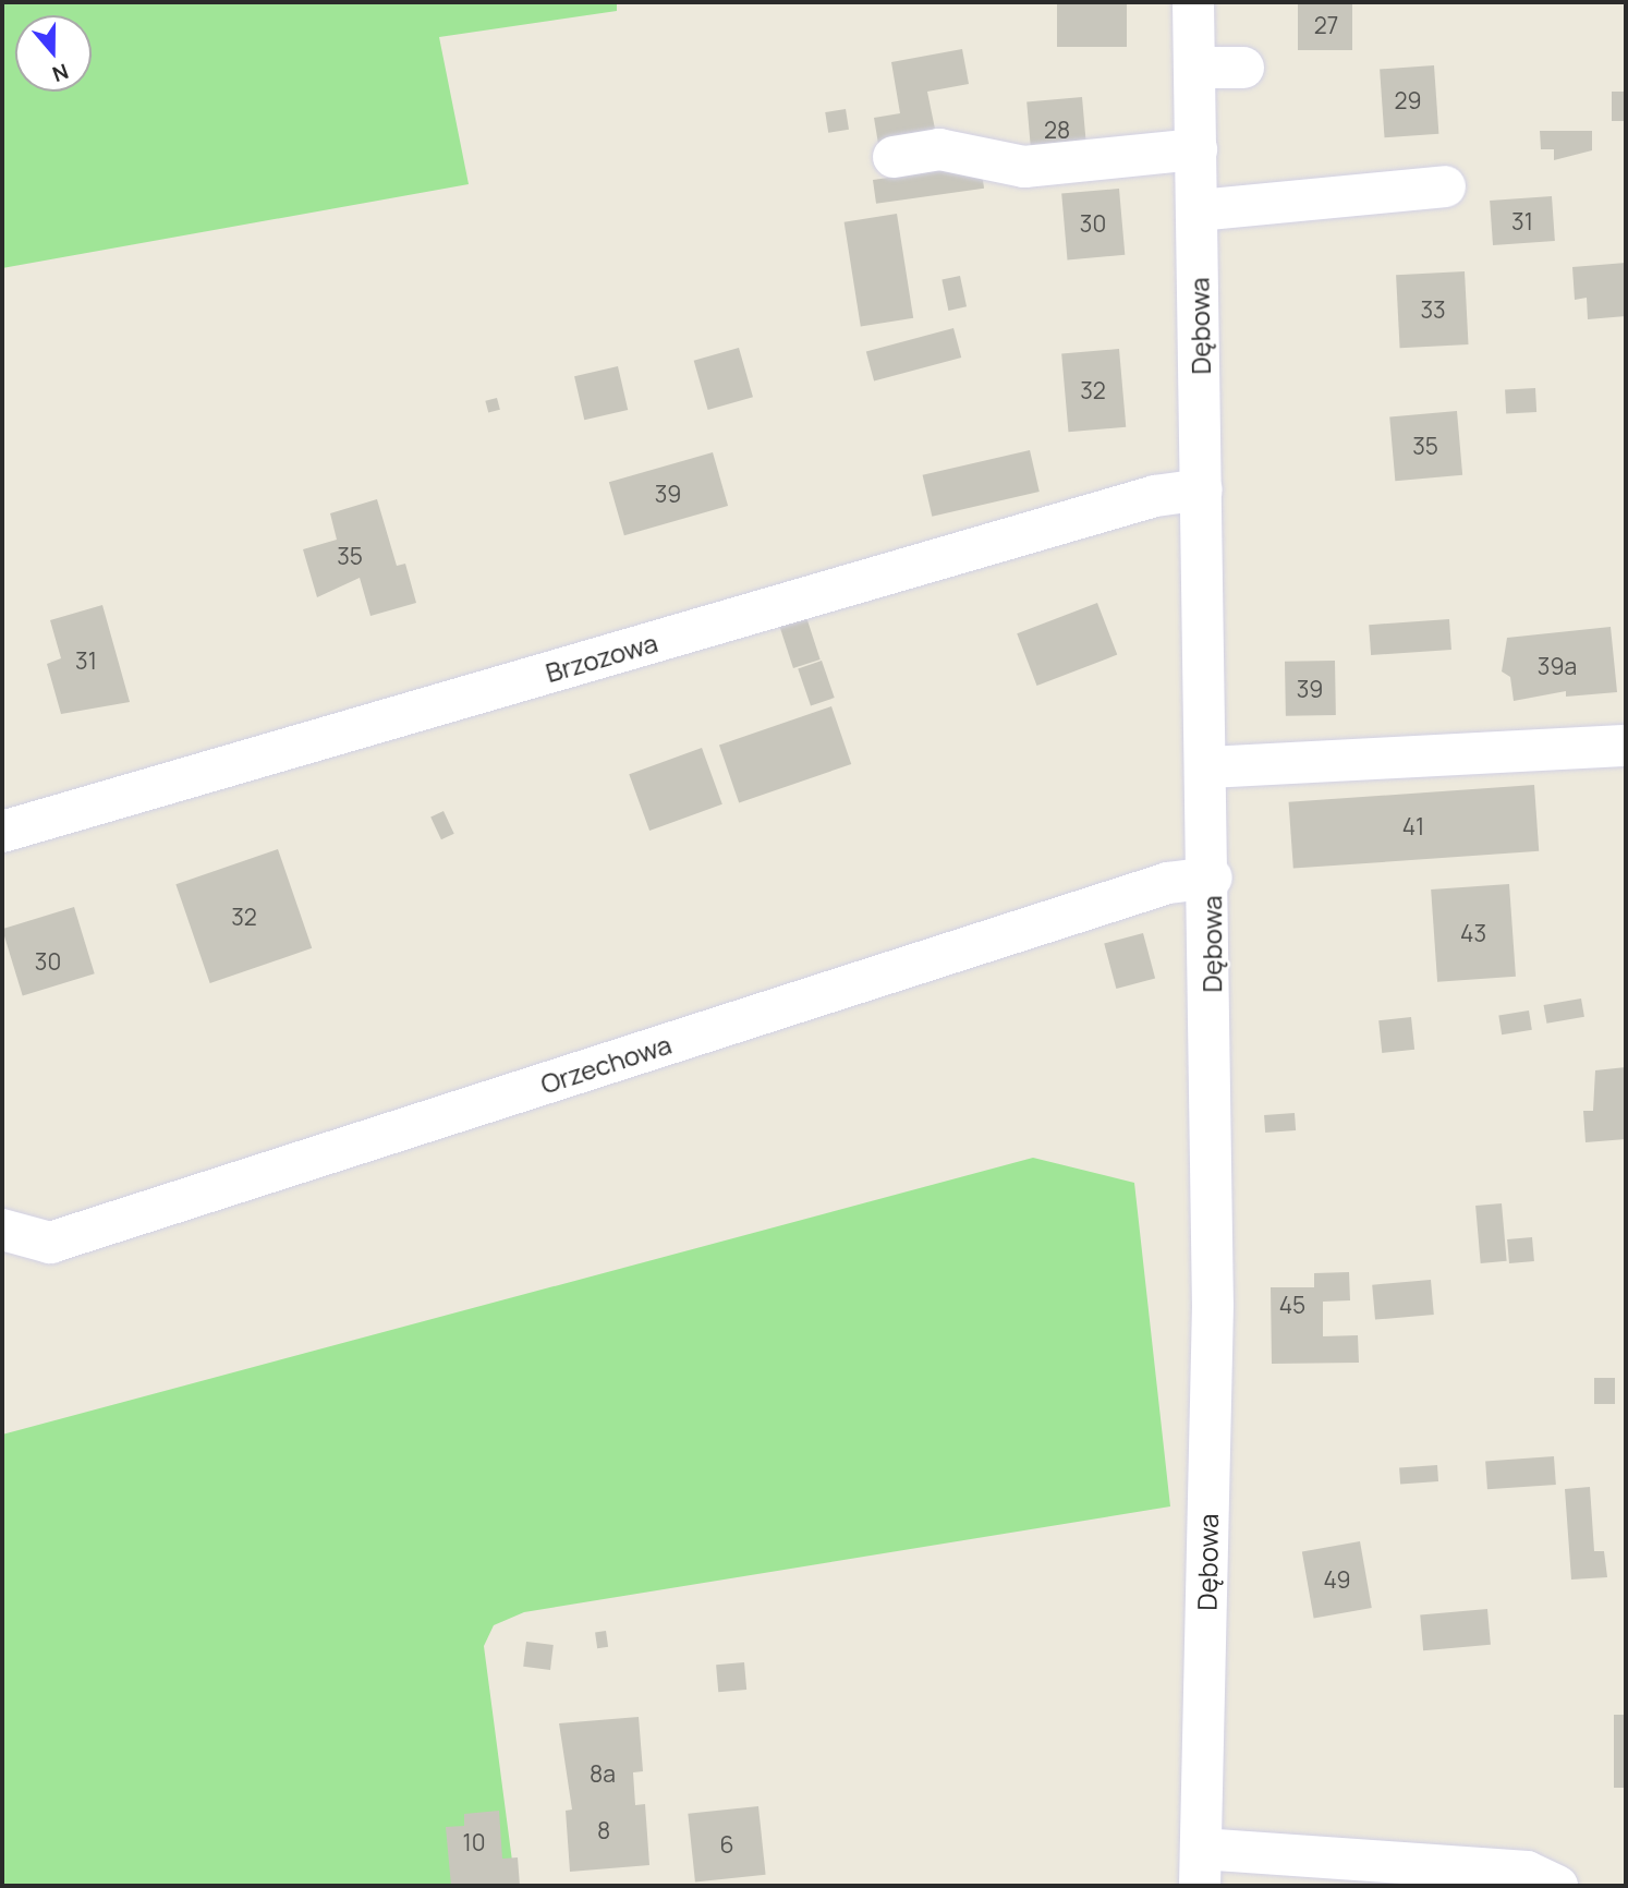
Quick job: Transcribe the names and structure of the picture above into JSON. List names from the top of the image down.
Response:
{
  "streets": {
    "street": ["Dębowa", "Brzozowa", "Orzechowa"]
  },
  "crossings": [
    ["Dębowa", "Brzozowa"],
    ["Dębowa", "Orzechowa"]
  ],
  "house_numbers": [
    "27",
    "29",
    "28",
    "31",
    "30",
    "33",
    "32",
    "35",
    "39",
    "35",
    "31",
    "39a",
    "39",
    "41",
    "32",
    "43",
    "30",
    "45",
    "49",
    "8a",
    "8",
    "10",
    "6"
  ],
  "north": "bottom"
}
